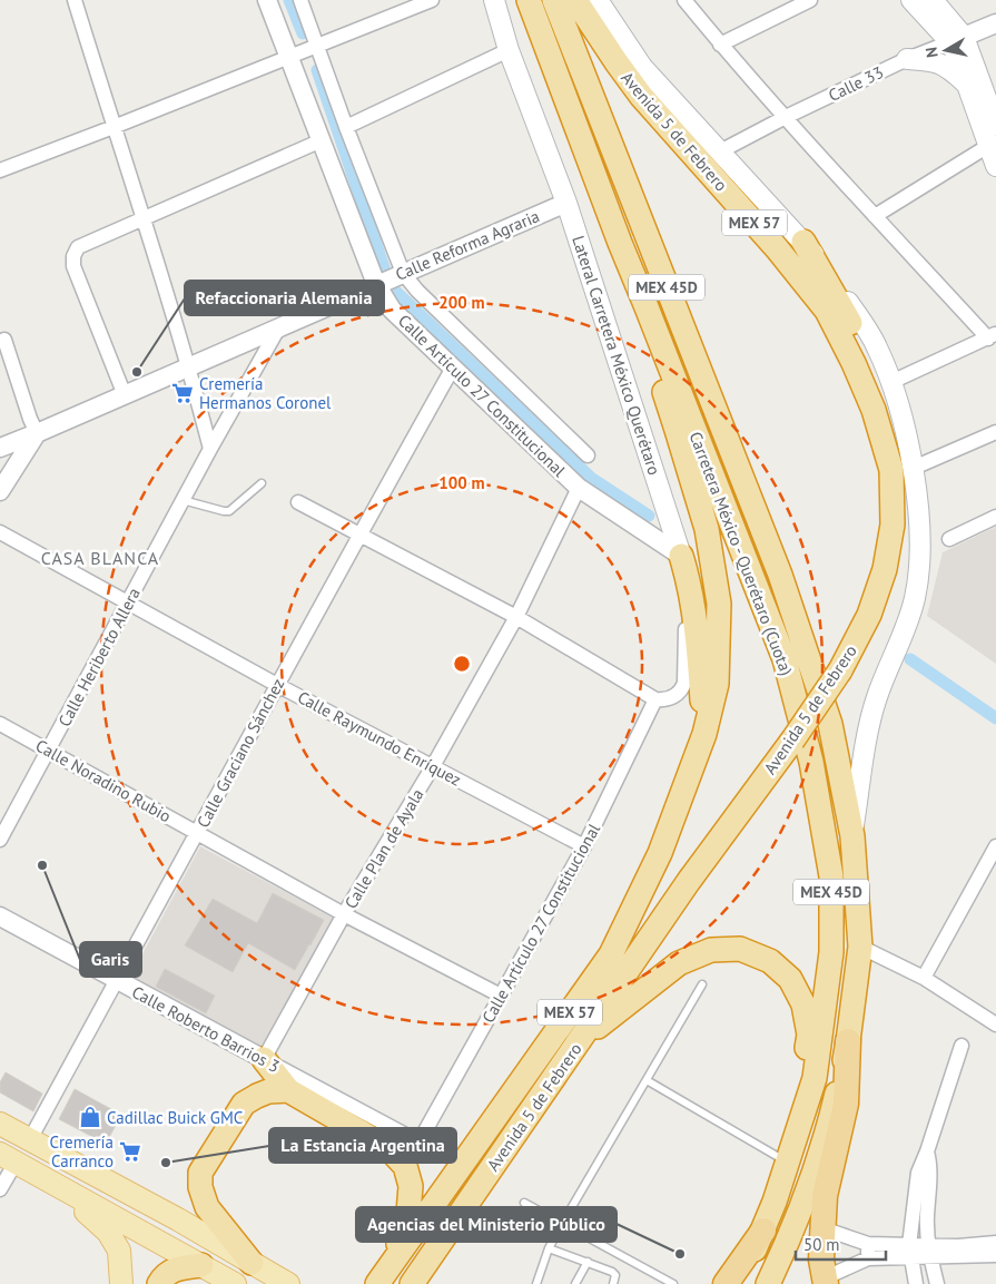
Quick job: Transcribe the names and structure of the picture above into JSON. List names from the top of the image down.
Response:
{
  "streets": {
    "highway": [
      "Avenida 5 de Febrero",
      "MEX 57",
      "MEX 45D",
      "Carretera México - Querétaro (Cuota)"
    ],
    "main road": ["Lateral Carretera México Querétaro"],
    "street": [
      "Calle 33",
      "Calle Reforma Agraria",
      "Calle Artículo 27 Constitucional",
      "Calle Heriberto Allera",
      "Calle Raymundo Enríquez",
      "Calle Graciano Sánchez",
      "Calle Noradino Rubio",
      "Calle Plan de Ayala",
      "Calle Roberto Barrios 3"
    ]
  },
  "crossings": [
    ["Avenida 5 de Febrero", "Carretera México - Querétaro (Cuota)"],
    ["Calle Reforma Agraria", "Lateral Carretera México Querétaro"],
    ["Calle Reforma Agraria", "Calle Artículo 27 Constitucional"],
    ["Calle Reforma Agraria", "Calle Heriberto Allera"],
    ["Lateral Carretera México Querétaro", "Calle Artículo 27 Constitucional"],
    ["Calle Artículo 27 Constitucional", "Calle Raymundo Enríquez"],
    ["Calle Artículo 27 Constitucional", "Calle Graciano Sánchez"],
    ["Calle Artículo 27 Constitucional", "Calle Noradino Rubio"],
    ["Calle Artículo 27 Constitucional", "Calle Plan de Ayala"],
    ["Calle Artículo 27 Constitucional", "Calle Roberto Barrios 3"],
    ["Calle Heriberto Allera", "Calle Raymundo Enríquez"],
    ["Calle Heriberto Allera", "Calle Noradino Rubio"],
    ["Calle Raymundo Enríquez", "Calle Graciano Sánchez"],
    ["Calle Raymundo Enríquez", "Calle Plan de Ayala"],
    ["Calle Graciano Sánchez", "Calle Noradino Rubio"],
    ["Calle Graciano Sánchez", "Calle Roberto Barrios 3"],
    ["Calle Noradino Rubio", "Calle Plan de Ayala"],
    ["Calle Plan de Ayala", "Calle Roberto Barrios 3"]
  ],
  "districts": ["CASA BLANCA"],
  "places": {
    "other": [
      "Refaccionaria Alemania",
      "Garis",
      "La Estancia Argentina",
      "Agencias del Ministerio Público"
    ],
    "supermarket": ["Cremería Hermanos Coronel", "Cremería Carranco"],
    "shop": ["Cadillac Buick GMC"]
  },
  "scale_bar": "50 m",
  "north": "left",
  "rings": ["200 m", "100 m"]
}
